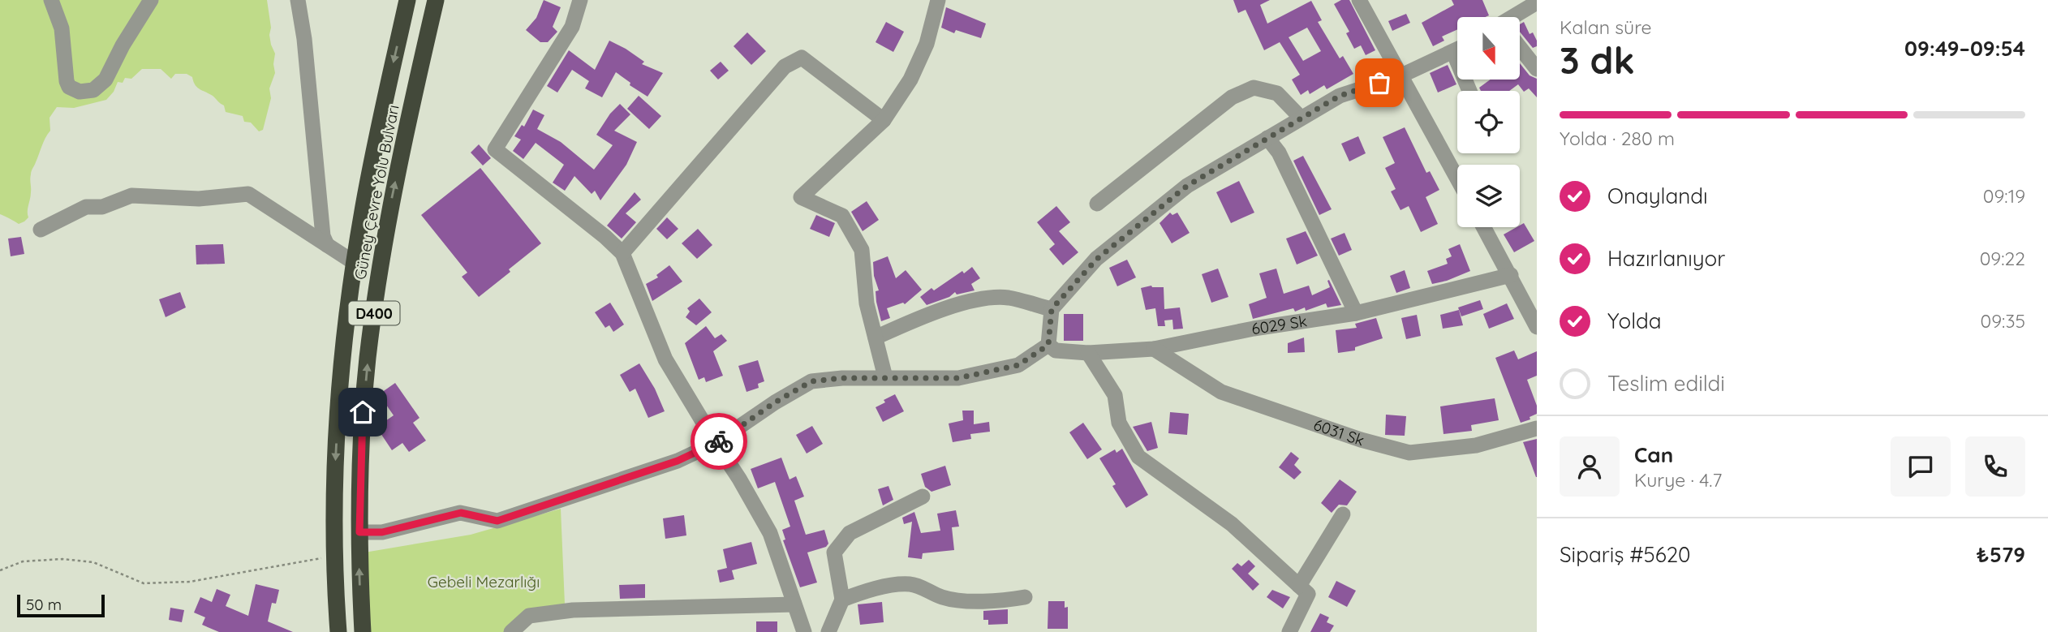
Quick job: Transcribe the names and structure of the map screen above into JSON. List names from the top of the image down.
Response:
{
  "streets": {
    "highway": ["Güney Çevre Yolu Bulvarı", "D400"],
    "street": ["6029 Sk", "6031 Sk"]
  },
  "crossings": [
    ["6029 Sk", "6031 Sk"]
  ],
  "parks": ["Gebeli Mezarlığı"],
  "scale_bar": "50 m",
  "north": "bottom",
  "page": {
    "heading": ["3 dk", "Kalan süre", "09:49–09:54"],
    "panel": [
      "Can",
      "Kurye · 4.7",
      "Sipariş #5620",
      "₺579"
    ],
    "bar": "Yolda · 280 m",
    "list": [
      ["Onaylandı", "09:19"],
      ["Hazırlanıyor", "09:22"],
      ["Yolda", "09:35"],
      "Teslim edildi"
    ],
    "scale": "50 m"
  }
}
